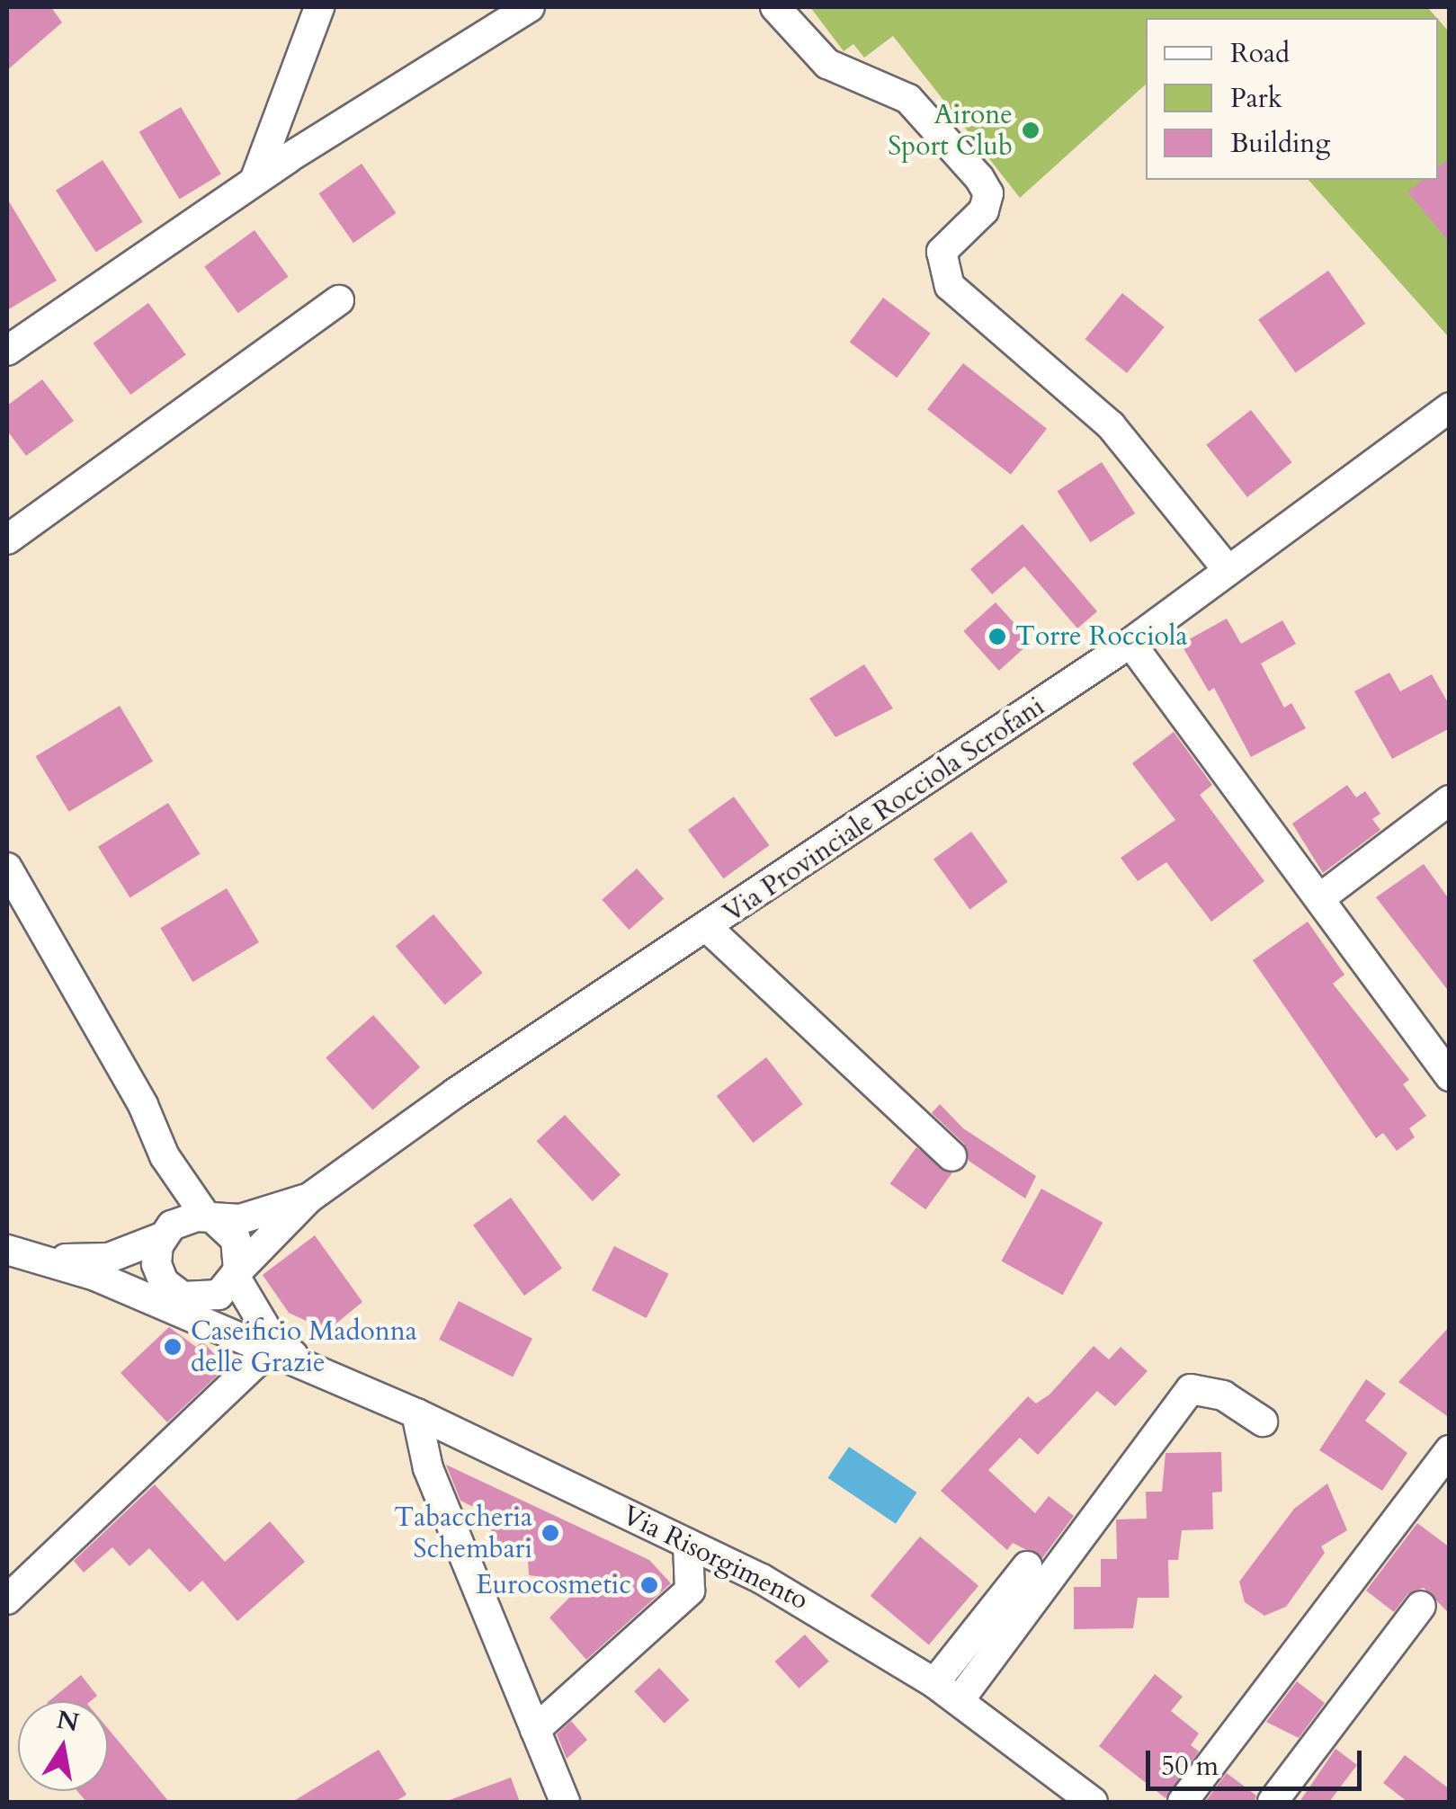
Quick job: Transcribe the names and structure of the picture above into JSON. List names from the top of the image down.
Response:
{
  "streets": {
    "street": ["Via Provinciale Rocciola Scrofani", "Via Risorgimento"]
  },
  "places": [
    "Airone Sport Club",
    "Torre Rocciola",
    "Caseificio Madonna delle Grazie",
    "Tabaccheria Schembari",
    "Eurocosmetic"
  ],
  "legend": ["Road", "Park", "Building"],
  "scale_bar": "50 m",
  "north": "top"
}
